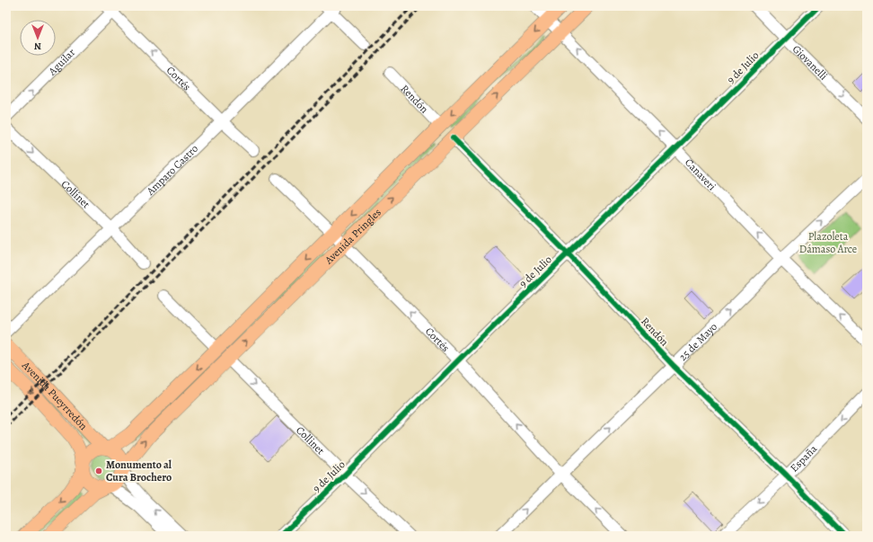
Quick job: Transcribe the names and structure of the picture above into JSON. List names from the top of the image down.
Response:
{
  "streets": {
    "main road": ["Avenida Pringles", "Avenida Pueyrredón"],
    "street": [
      "Aguilar",
      "Giovanelli",
      "9 de Julio",
      "Cortés",
      "Rendón",
      "Amparo Castro",
      "Canaveri",
      "Collinet",
      "25 de Mayo",
      "España"
    ]
  },
  "crossings": [
    ["Aguilar", "Cortés"],
    ["Giovanelli", "9 de Julio"],
    ["9 de Julio", "Cortés"],
    ["9 de Julio", "Rendón"],
    ["9 de Julio", "Canaveri"],
    ["9 de Julio", "Collinet"],
    ["Cortés", "Amparo Castro"],
    ["Cortés", "Avenida Pringles"],
    ["Cortés", "25 de Mayo"],
    ["Rendón", "Avenida Pringles"],
    ["Rendón", "25 de Mayo"],
    ["Rendón", "España"],
    ["Amparo Castro", "Collinet"],
    ["Canaveri", "Avenida Pringles"],
    ["Canaveri", "25 de Mayo"],
    ["Collinet", "Avenida Pringles"],
    ["Avenida Pringles", "Avenida Pueyrredón"]
  ],
  "one_way": [
    "Aguilar",
    "Giovanelli",
    "Cortés",
    "Canaveri",
    "Collinet",
    "25 de Mayo",
    "España"
  ],
  "parks": ["Plazoleta Dámaso Arce"],
  "places": ["Monumento al Cura Brochero"],
  "north": "bottom"
}
